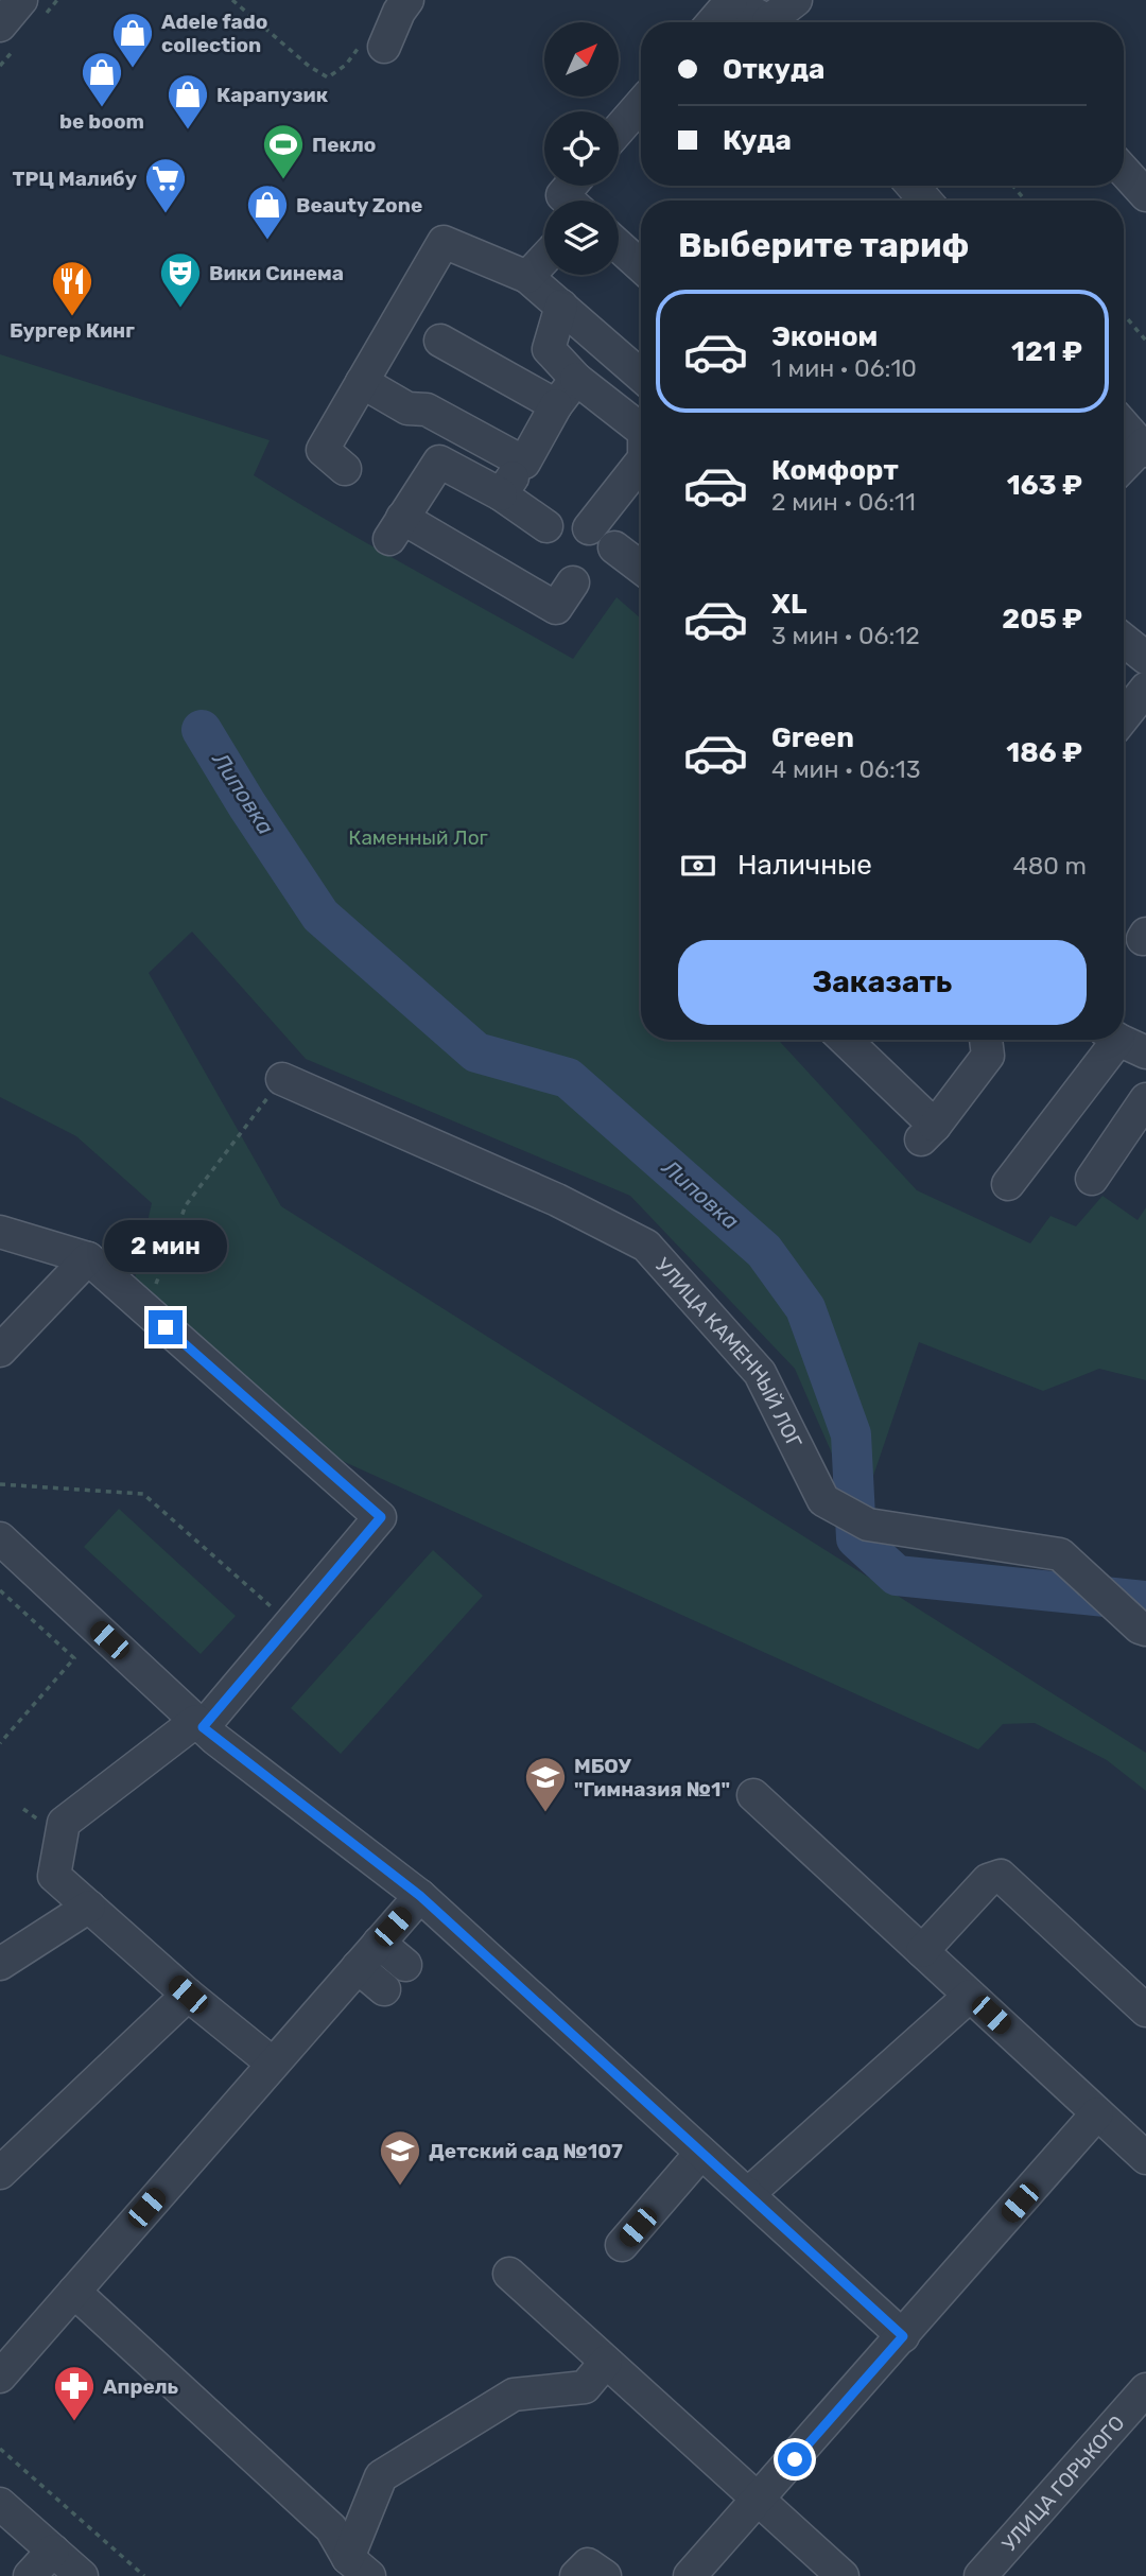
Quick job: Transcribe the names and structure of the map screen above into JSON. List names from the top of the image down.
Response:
{
  "streets": {
    "street": ["УЛИЦА КАМЕННЫЙ ЛОГ", "УЛИЦА ГОРЬКОГО"]
  },
  "water": ["Липовка"],
  "parks": ["Каменный Лог"],
  "places": {
    "shop": [
      "Adele fado collection",
      "be boom",
      "Карапузик",
      "Beauty Zone"
    ],
    "sports": ["Пекло"],
    "supermarket": ["ТРЦ Малибу"],
    "theatre": ["Вики Синема"],
    "restaurant": ["Бургер Кинг"],
    "school or university": ["МБОУ \"Гимназия №1\"", "Детский сад №107"],
    "pharmacy": ["Апрель"]
  },
  "north": "top right",
  "page": {
    "banner": ["Откуда", "Куда"],
    "heading": "Выберите тариф",
    "list": [
      {
        "name": "Эконом",
        "note": "1 мин · 06:10",
        "value": "121 ₽"
      },
      {
        "name": "Комфорт",
        "note": "2 мин · 06:11",
        "value": "163 ₽"
      },
      {
        "name": "XL",
        "note": "3 мин · 06:12",
        "value": "205 ₽"
      },
      {
        "name": "Green",
        "note": "4 мин · 06:13",
        "value": "186 ₽"
      }
    ],
    "pay": ["Наличные", "480 m"],
    "buttons": "Заказать",
    "bubble": "2 мин"
  }
}
